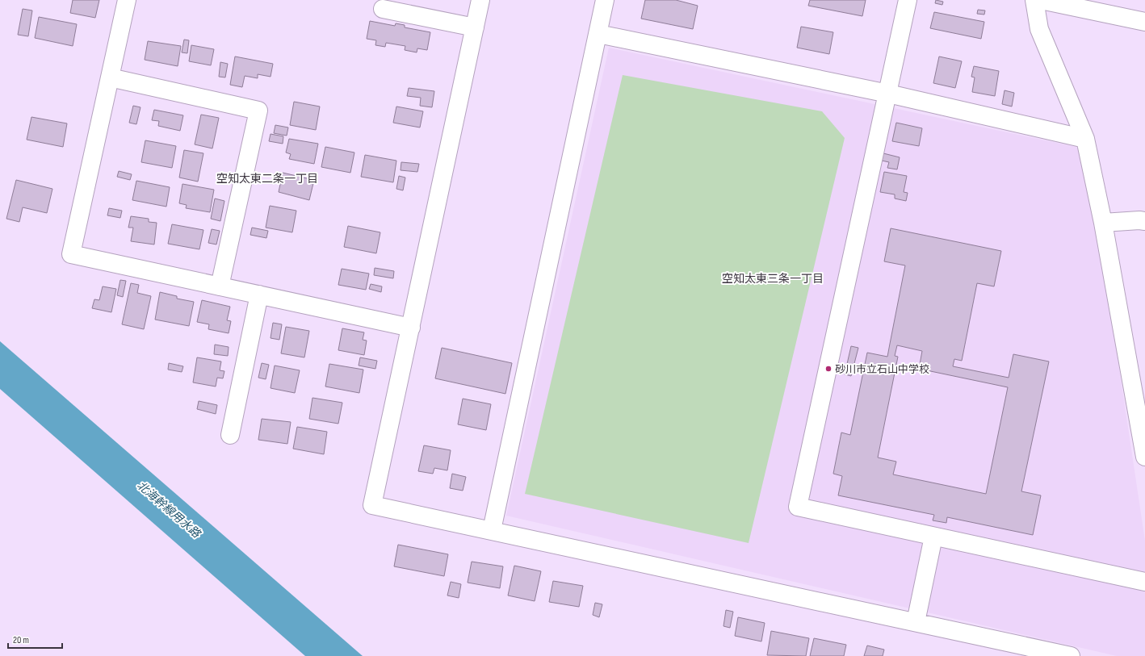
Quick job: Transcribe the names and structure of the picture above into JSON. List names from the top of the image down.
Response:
{
  "districts": ["空知太東二条一丁目", "空知太東三条一丁目"],
  "water": ["北海幹線用水路"],
  "places": ["砂川市立石山中学校"],
  "scale_bar": "20 m"
}
